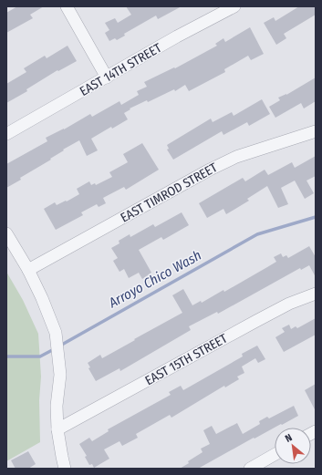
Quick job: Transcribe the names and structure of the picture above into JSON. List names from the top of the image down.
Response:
{
  "streets": {
    "street": ["EAST 14TH STREET", "EAST TIMROD STREET", "EAST 15TH STREET"]
  },
  "water": ["Arroyo Chico Wash"],
  "north": "top left"
}
